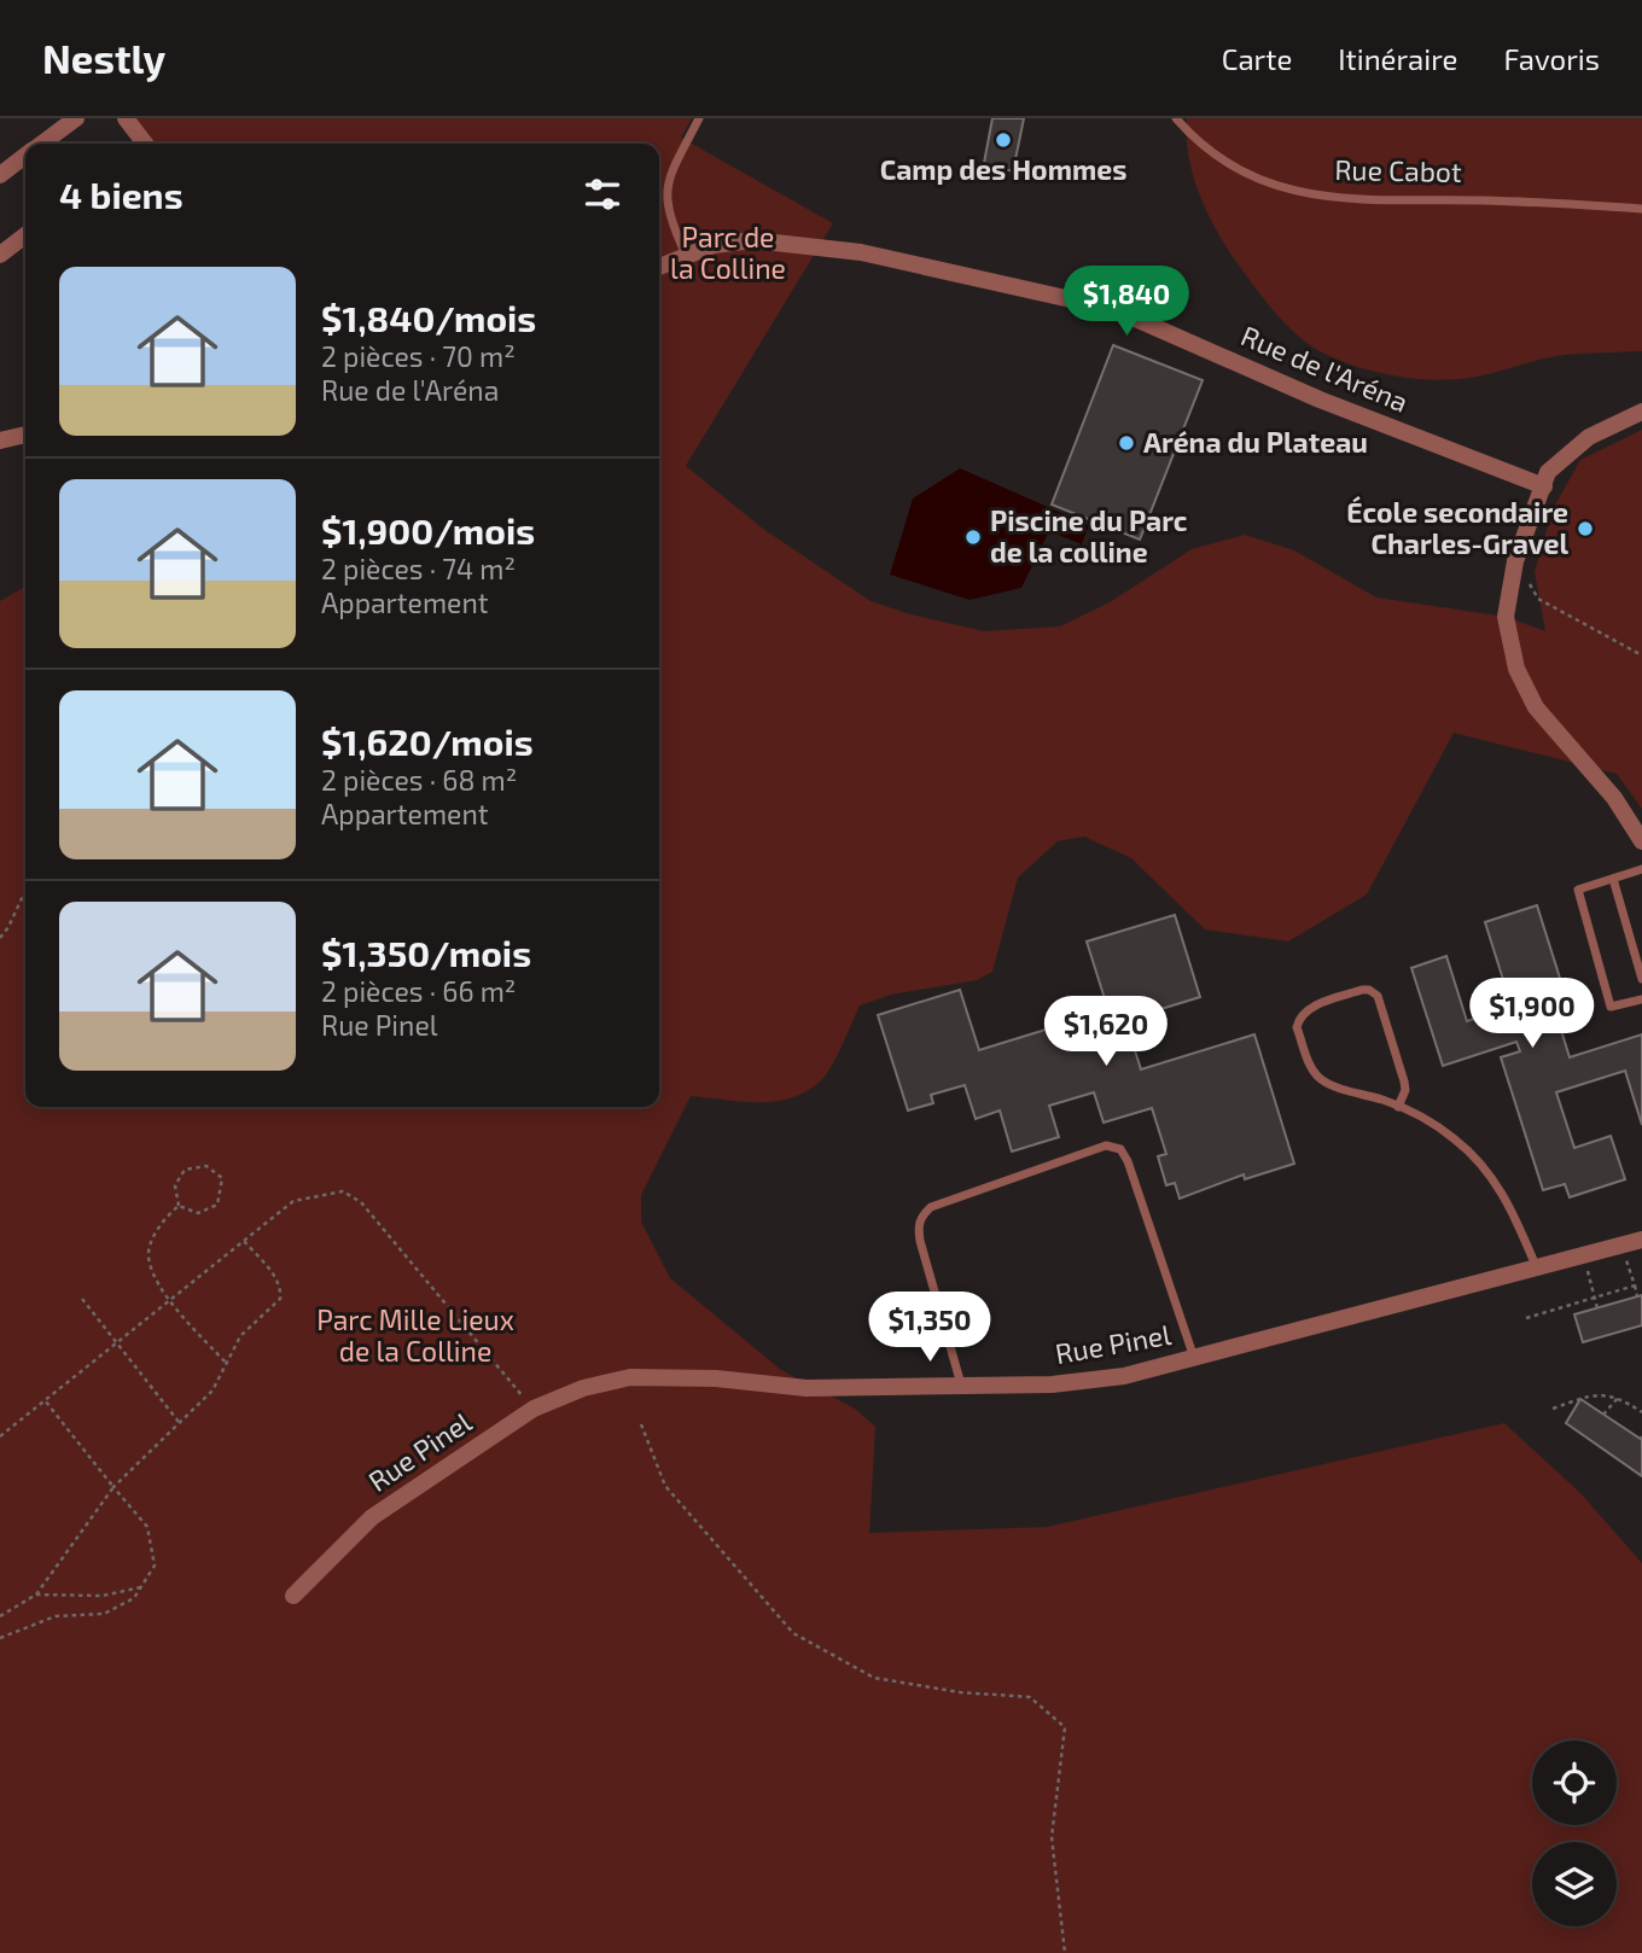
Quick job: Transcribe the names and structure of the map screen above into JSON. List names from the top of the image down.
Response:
{
  "streets": {
    "street": ["Rue de l'Aréna", "Rue Pinel"],
    "lane": ["Rue Cabot"]
  },
  "parks": ["Parc de la Colline", "Parc Mille Lieux de la Colline"],
  "places": [
    "Camp des Hommes",
    "Aréna du Plateau",
    "École secondaire Charles-Gravel",
    "Piscine du Parc de la colline"
  ],
  "page": {
    "header": "Nestly",
    "nav": ["Carte", "Itinéraire", "Favoris"],
    "heading": "4 biens",
    "list": [
      {
        "name": "$1,840/mois",
        "note": "2 pièces · 70 m² · Rue de l'Aréna"
      },
      {
        "name": "$1,900/mois",
        "note": "2 pièces · 74 m² · Appartement"
      },
      {
        "name": "$1,620/mois",
        "note": "2 pièces · 68 m² · Appartement"
      },
      {
        "name": "$1,350/mois",
        "note": "2 pièces · 66 m² · Rue Pinel"
      }
    ],
    "price": [
      "$1,840",
      "$1,900",
      "$1,620",
      "$1,350"
    ]
  }
}
